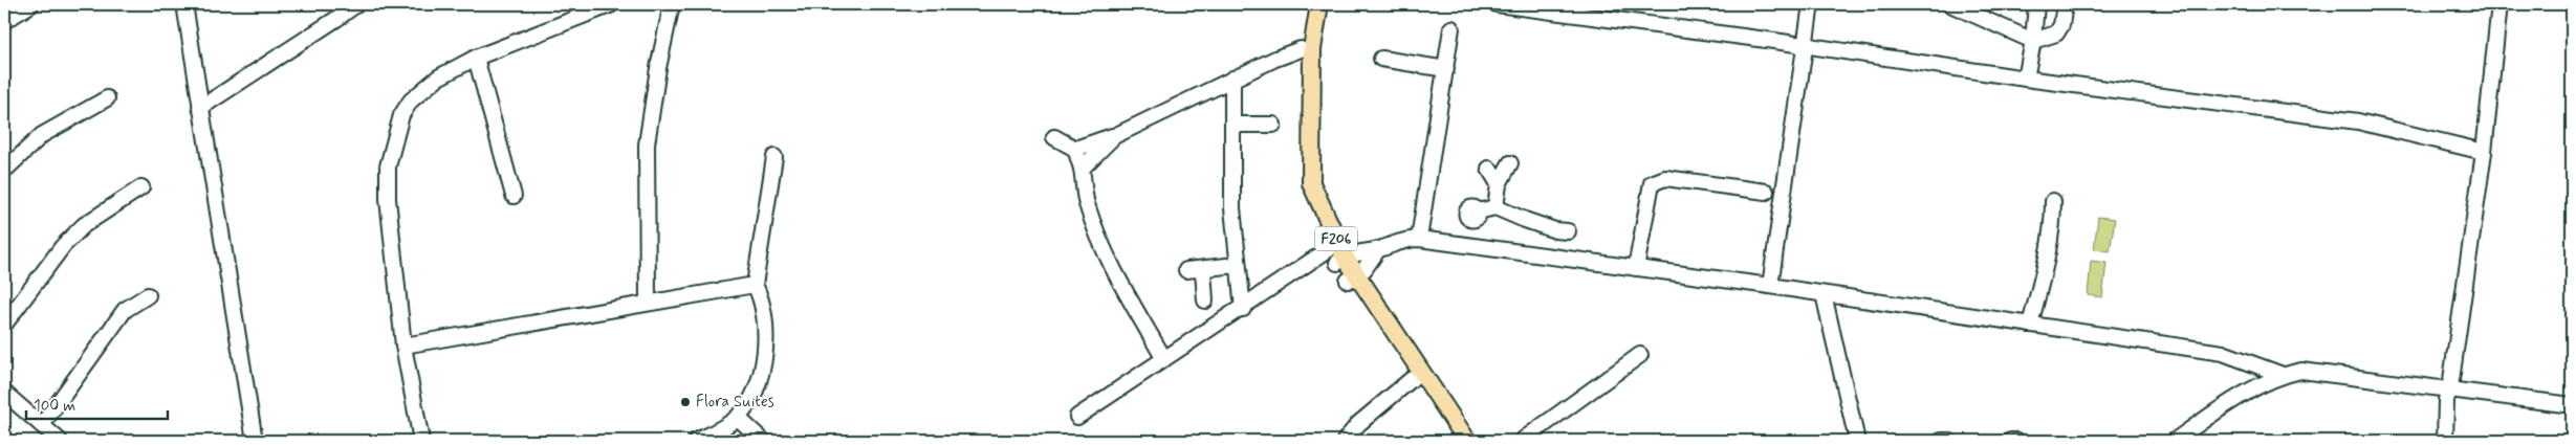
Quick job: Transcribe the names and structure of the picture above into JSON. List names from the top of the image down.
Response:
{
  "streets": {
    "main road": ["F206"]
  },
  "places": ["Flora Suites"],
  "scale_bar": "100 m"
}
